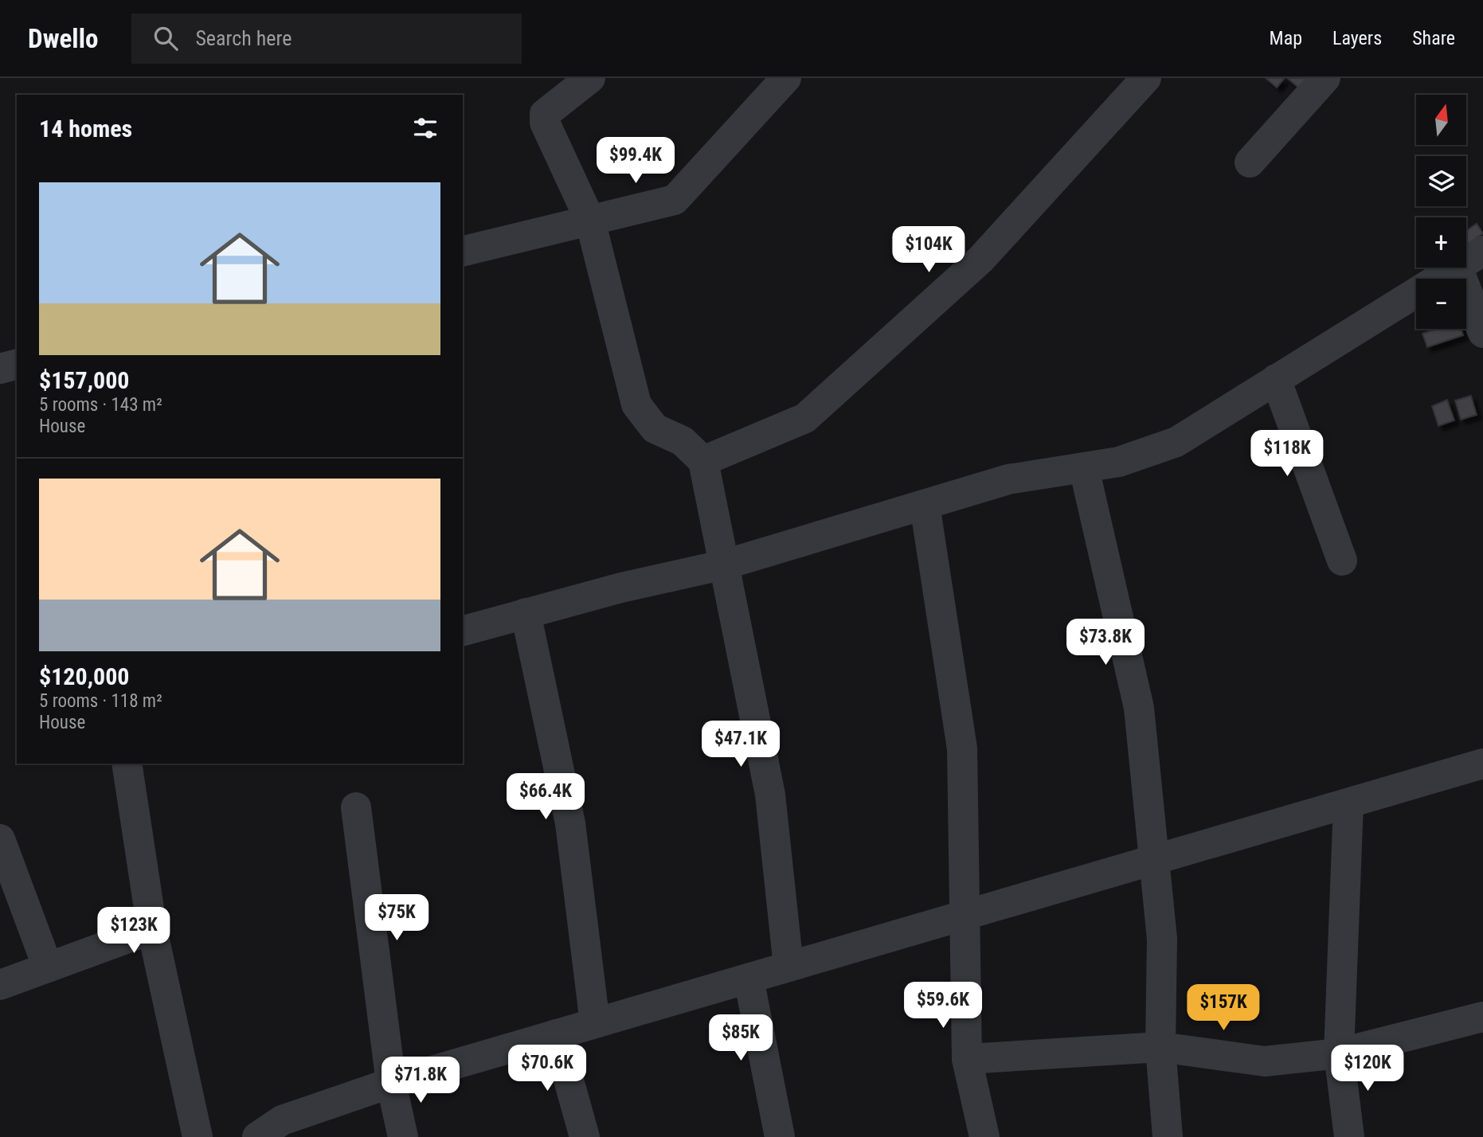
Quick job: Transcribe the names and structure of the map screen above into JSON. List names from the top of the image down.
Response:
{
  "north": "top",
  "page": {
    "header": "Dwello",
    "search": "Search here",
    "nav": ["Map", "Layers", "Share"],
    "map_buttons": ["+", "−"],
    "heading": "14 homes",
    "price": [
      "$99.4K",
      "$104K",
      "$118K",
      "$73.8K",
      "$47.1K",
      "$66.4K",
      "$75K",
      "$123K",
      "$59.6K",
      "$157K",
      "$85K",
      "$70.6K",
      "$120K",
      "$71.8K"
    ],
    "list": [
      {
        "name": "$157,000",
        "note": "5 rooms · 143 m² · House"
      },
      {
        "name": "$120,000",
        "note": "5 rooms · 118 m² · House"
      }
    ]
  }
}
